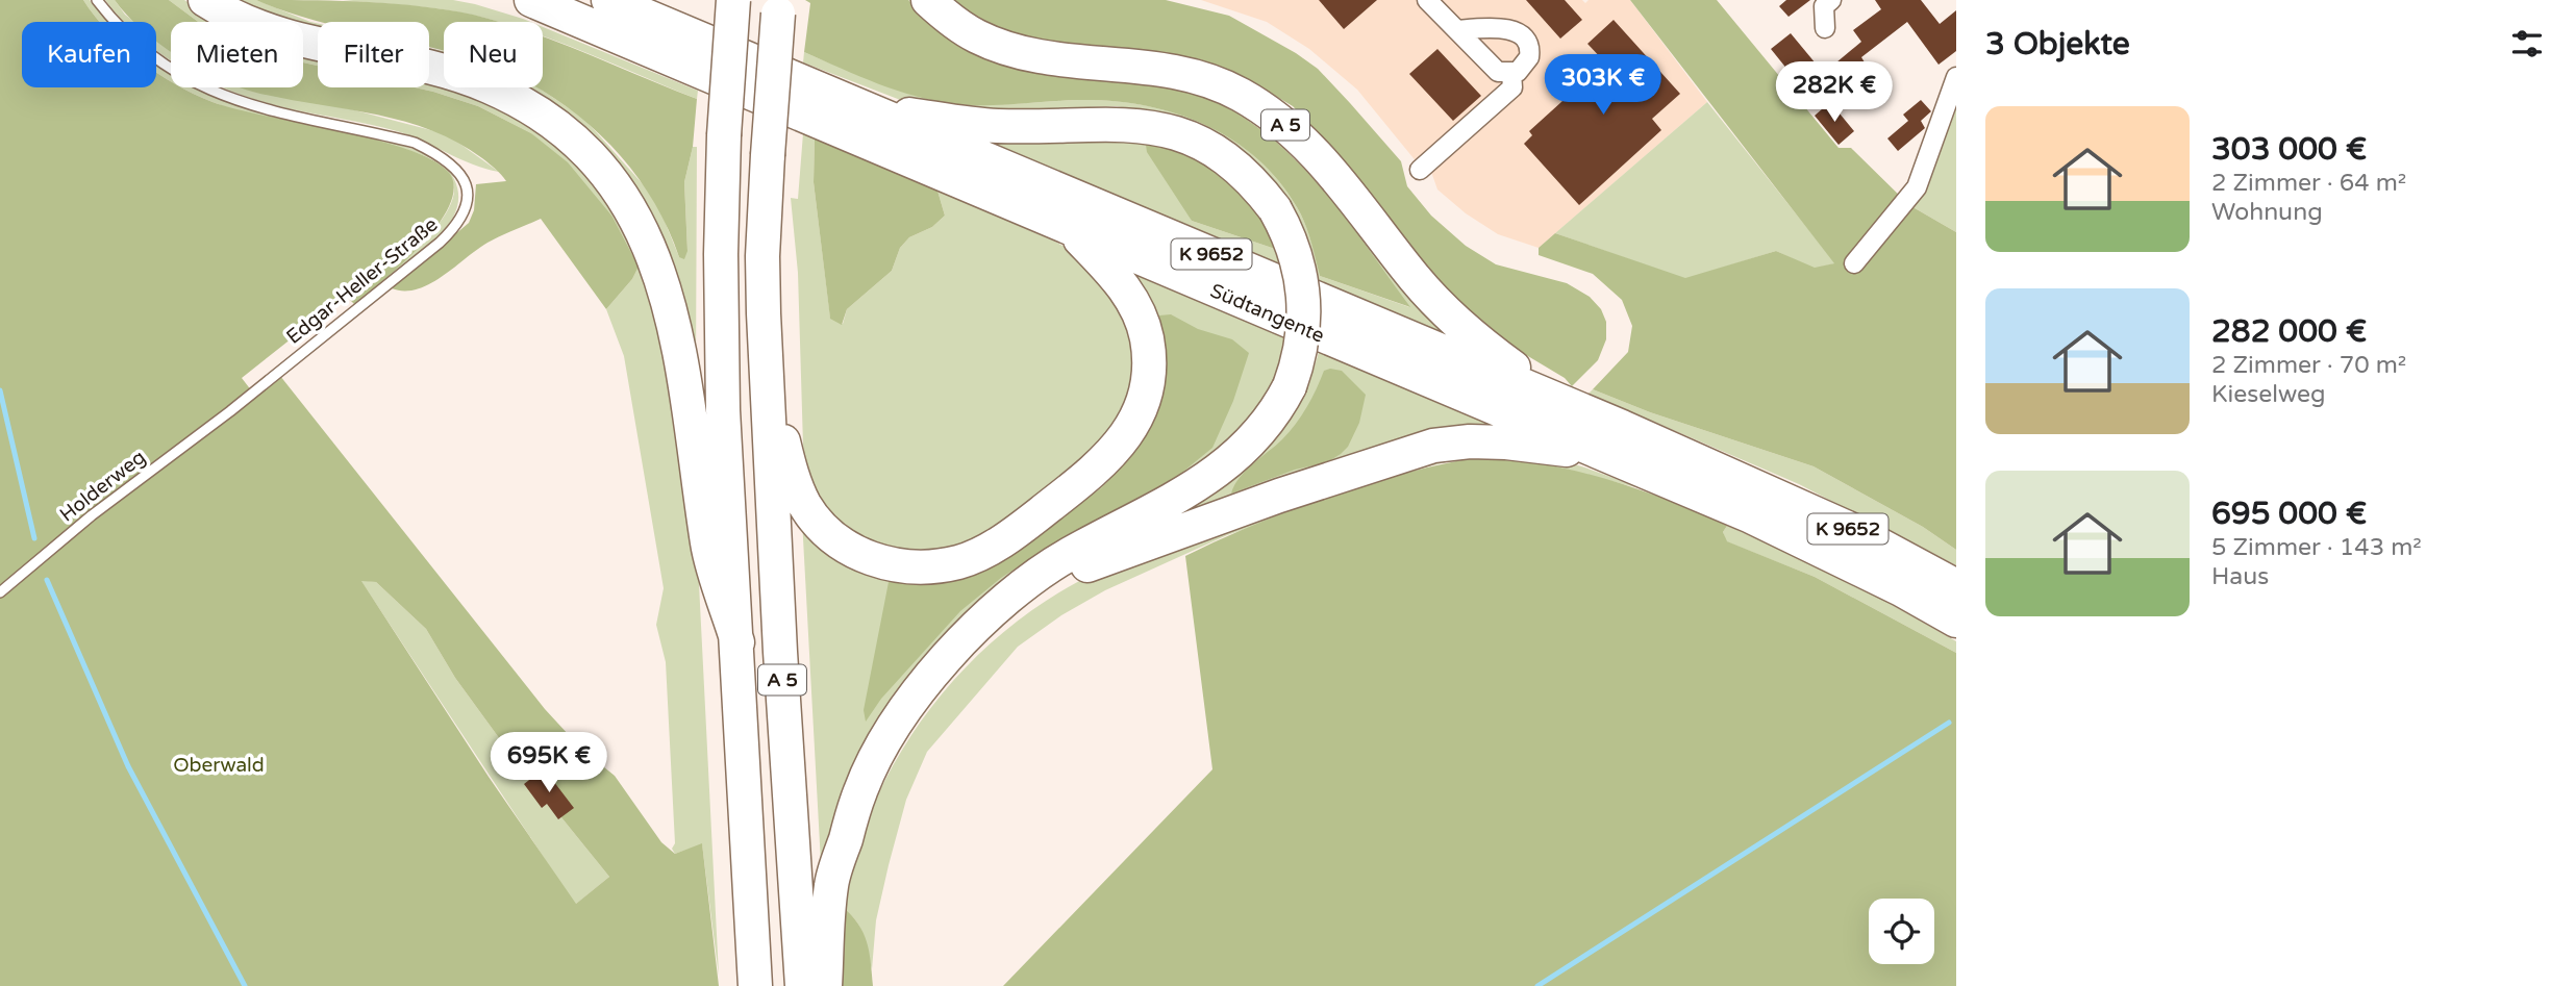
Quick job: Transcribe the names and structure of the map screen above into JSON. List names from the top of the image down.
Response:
{
  "streets": {
    "highway": ["A 5", "K 9652", "Südtangente"],
    "lane": ["Edgar-Heller-Straße", "Holderweg"]
  },
  "crossings": [
    ["A 5", "Südtangente"],
    ["K 9652", "Südtangente"],
    ["Edgar-Heller-Straße", "Holderweg"]
  ],
  "parks": ["Oberwald"],
  "page": {
    "heading": "3 Objekte",
    "chip": [
      "Kaufen",
      "Mieten",
      "Filter",
      "Neu"
    ],
    "price": ["303K €", "282K €", "695K €"],
    "list": [
      {
        "name": "303 000 €",
        "note": "2 Zimmer · 64 m² · Wohnung"
      },
      {
        "name": "282 000 €",
        "note": "2 Zimmer · 70 m² · Kieselweg"
      },
      {
        "name": "695 000 €",
        "note": "5 Zimmer · 143 m² · Haus"
      }
    ]
  }
}
